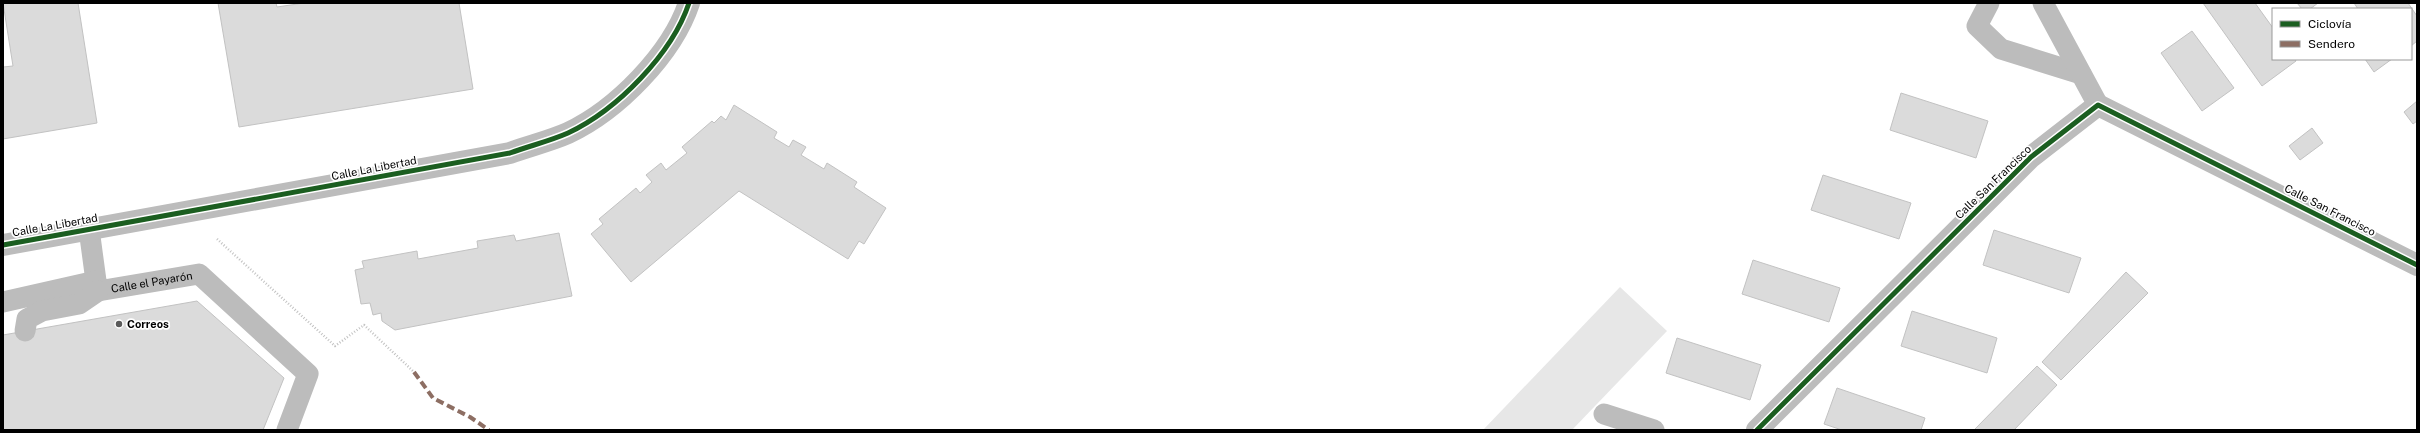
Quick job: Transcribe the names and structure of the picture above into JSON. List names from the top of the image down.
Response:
{
  "streets": {
    "street": ["Calle La Libertad", "Calle San Francisco"],
    "lane": ["Calle el Payarón"]
  },
  "places": ["Correos"],
  "legend": ["Ciclovía", "Sendero"]
}
